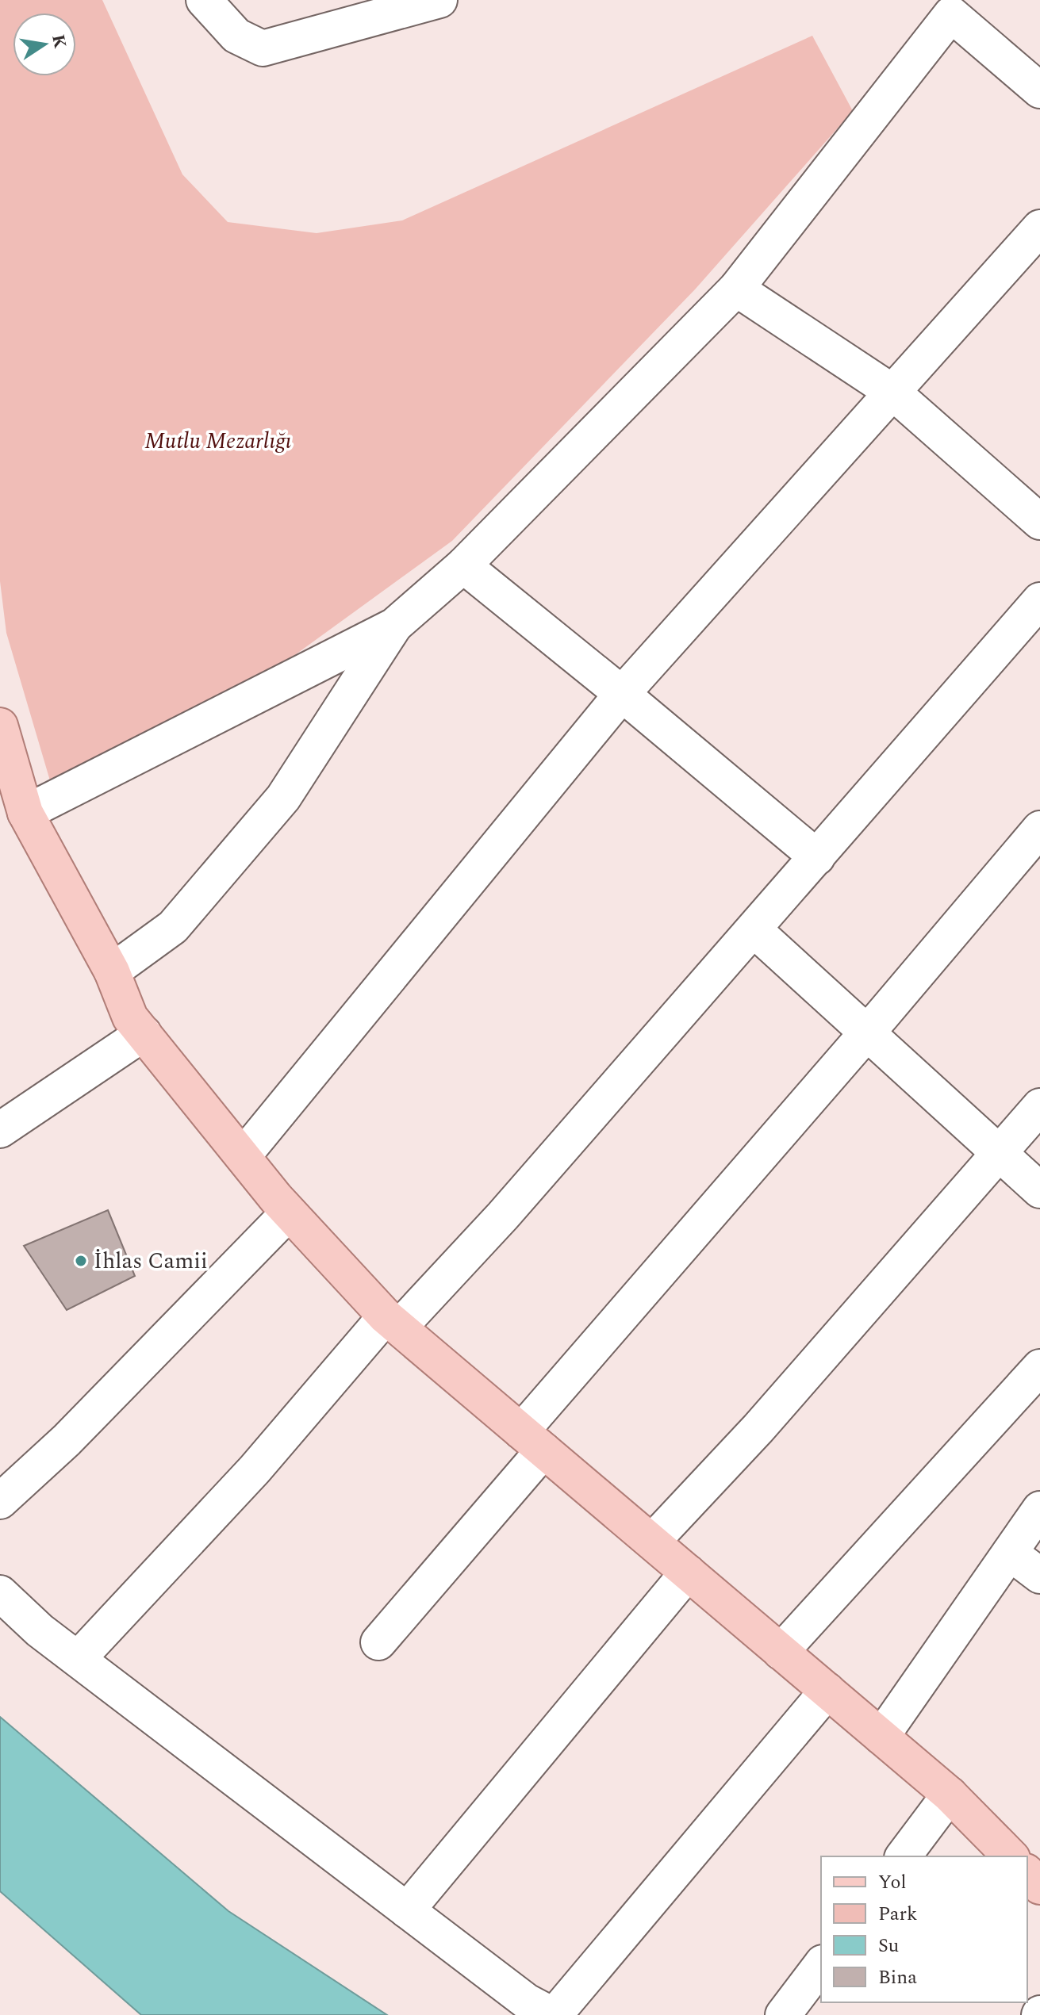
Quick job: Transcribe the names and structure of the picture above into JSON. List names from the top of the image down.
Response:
{
  "parks": ["Mutlu Mezarlığı"],
  "places": ["İhlas Camii"],
  "legend": [
    "Yol",
    "Park",
    "Su",
    "Bina"
  ],
  "north": "right"
}
